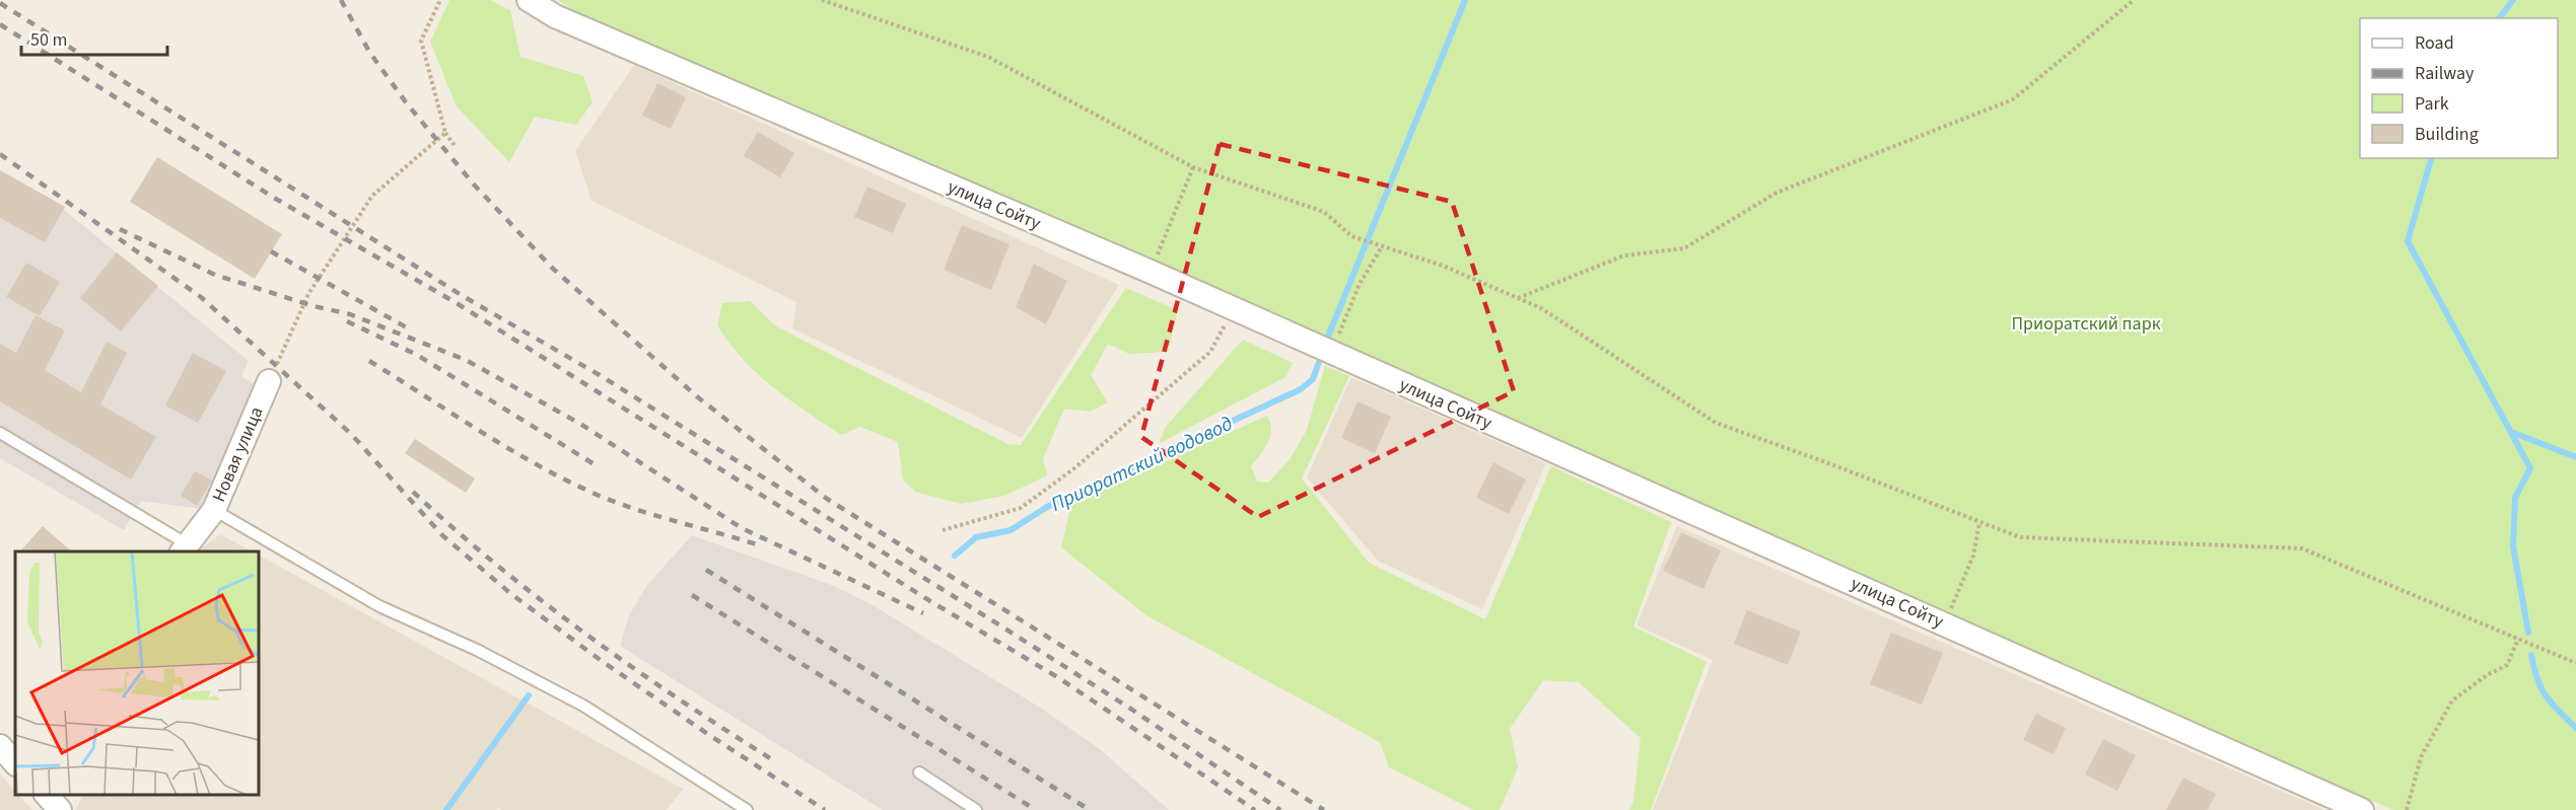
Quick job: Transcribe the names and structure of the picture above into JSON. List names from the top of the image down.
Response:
{
  "streets": {
    "street": ["улица Сойту", "Новая улица"]
  },
  "water": ["Приоратский водовод"],
  "parks": ["Приоратский парк"],
  "legend": [
    "Road",
    "Railway",
    "Park",
    "Building"
  ],
  "scale_bar": "50 m"
}
